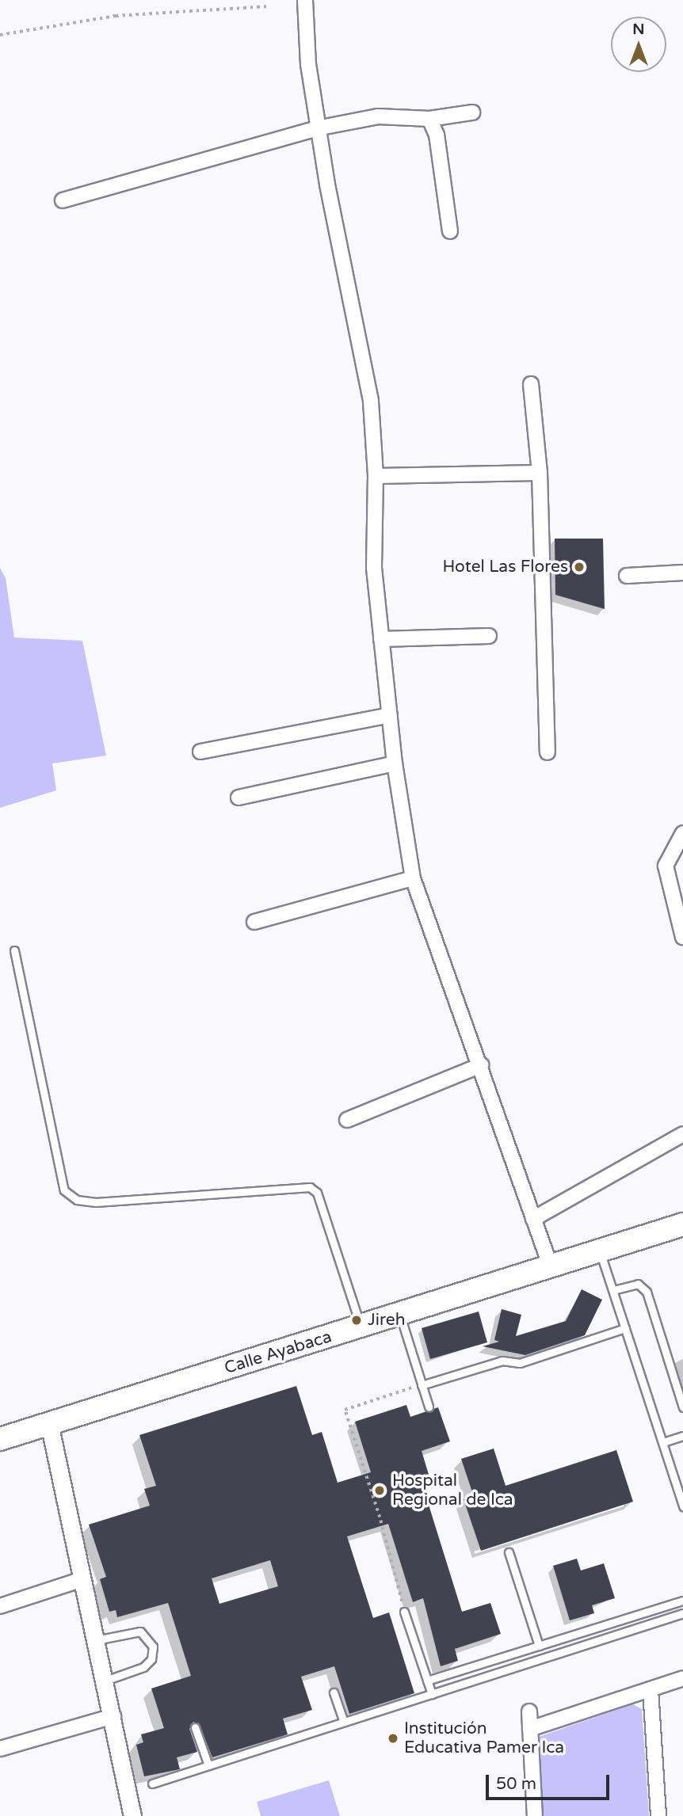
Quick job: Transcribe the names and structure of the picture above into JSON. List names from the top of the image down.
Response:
{
  "streets": {
    "main road": ["Calle Ayabaca"]
  },
  "places": [
    "Hotel Las Flores",
    "Jireh",
    "Hospital Regional de Ica",
    "Institución Educativa Pamer Ica"
  ],
  "scale_bar": "50 m",
  "north": "top"
}
